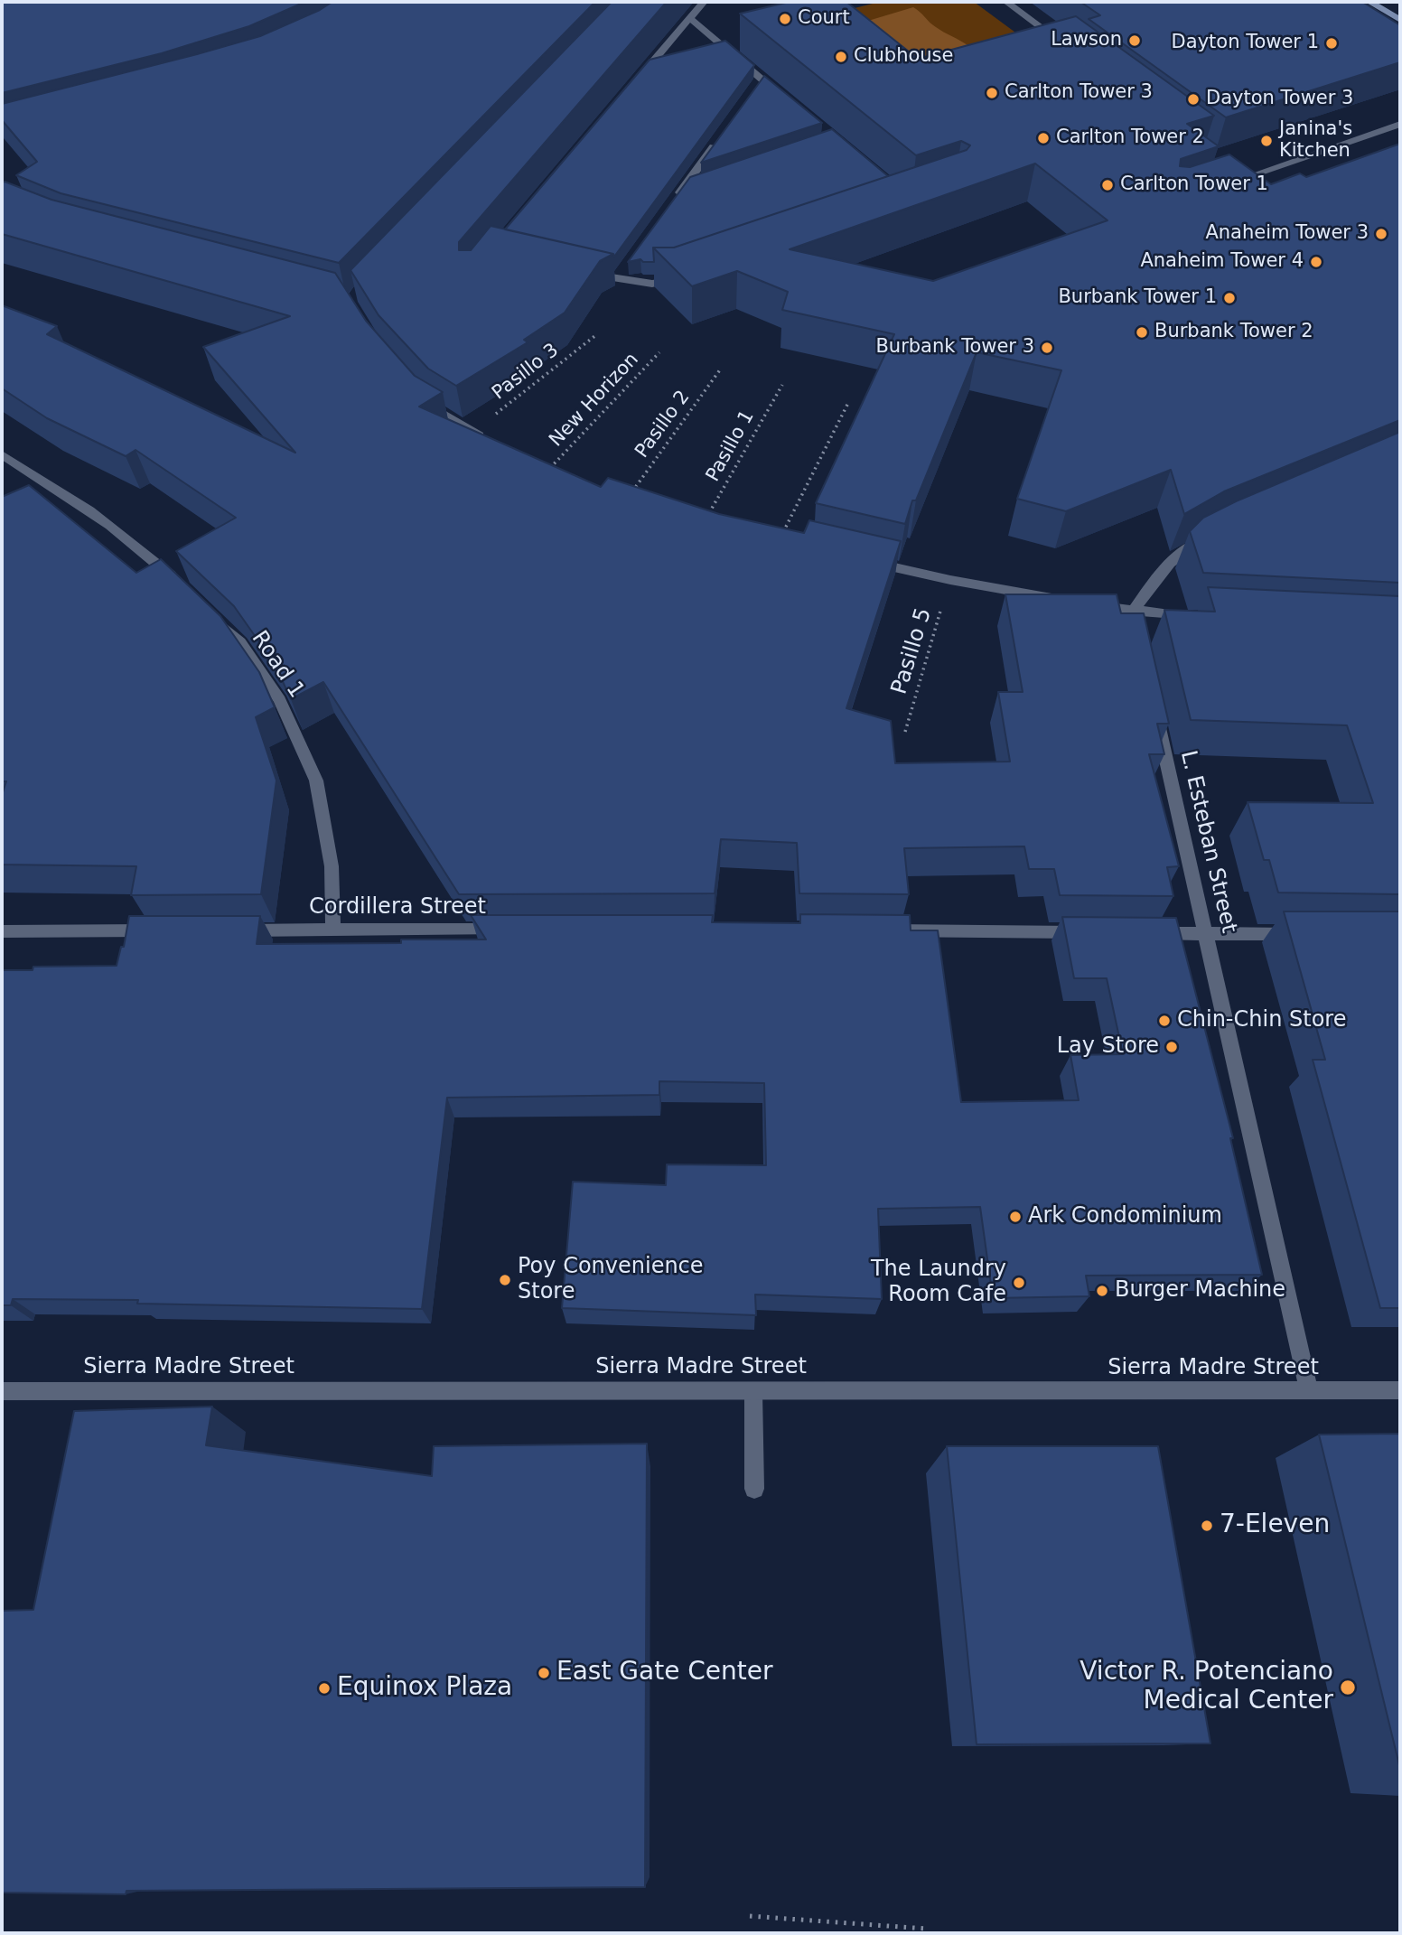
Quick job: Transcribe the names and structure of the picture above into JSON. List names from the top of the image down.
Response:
{
  "streets": {
    "street": [
      "Road 1",
      "L. Esteban Street",
      "Cordillera Street",
      "Sierra Madre Street"
    ],
    "path": [
      "Pasillo 3",
      "New Horizon",
      "Pasillo 2",
      "Pasillo 1",
      "Pasillo 5"
    ]
  },
  "crossings": [
    ["Road 1", "Cordillera Street"],
    ["L. Esteban Street", "Sierra Madre Street"]
  ],
  "places": [
    "Court",
    "Lawson",
    "Dayton Tower 1",
    "Clubhouse",
    "Carlton Tower 3",
    "Dayton Tower 3",
    "Carlton Tower 2",
    "Janina's Kitchen",
    "Carlton Tower 1",
    "Anaheim Tower 3",
    "Anaheim Tower 4",
    "Burbank Tower 1",
    "Burbank Tower 2",
    "Burbank Tower 3",
    "Chin-Chin Store",
    "Lay Store",
    "Ark Condominium",
    "Poy Convenience Store",
    "The Laundry Room Cafe",
    "Burger Machine",
    "7-Eleven",
    "East Gate Center",
    "Victor R. Potenciano Medical Center",
    "Equinox Plaza"
  ]
}
